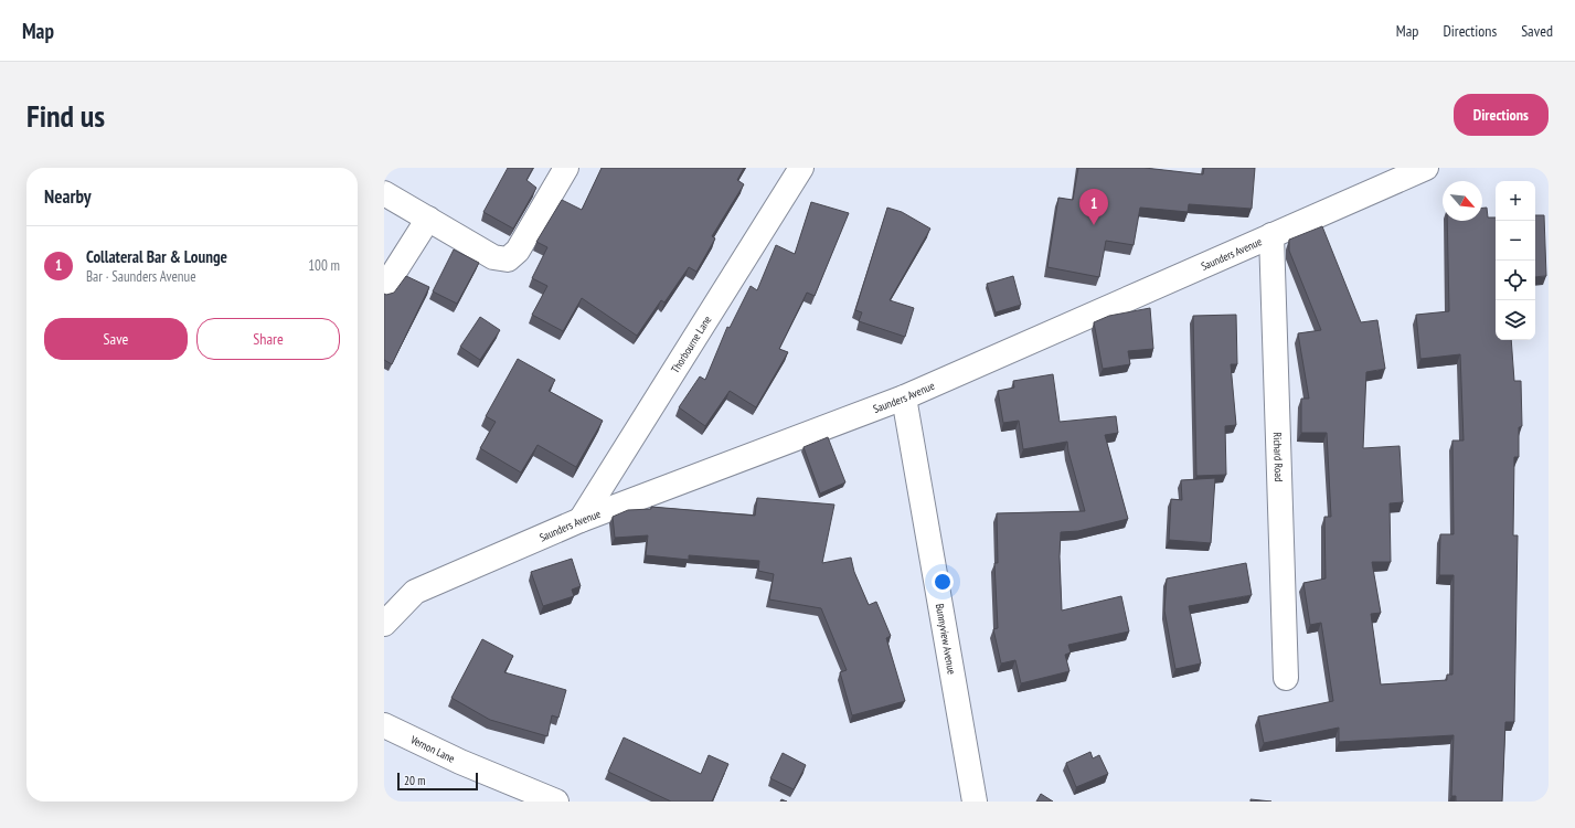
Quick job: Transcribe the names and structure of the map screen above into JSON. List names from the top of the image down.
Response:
{
  "streets": {
    "street": [
      "Saunders Avenue",
      "Thorbourne Lane",
      "Richard Road",
      "Bunnyview Avenue",
      "Vernon Lane"
    ]
  },
  "crossings": [
    ["Saunders Avenue", "Thorbourne Lane"],
    ["Saunders Avenue", "Richard Road"],
    ["Saunders Avenue", "Bunnyview Avenue"]
  ],
  "scale_bar": "20 m",
  "north": "bottom right",
  "page": {
    "header": "Map",
    "nav": ["Map", "Directions", "Saved"],
    "buttons": [
      "Directions",
      ["Save", "Share"]
    ],
    "title": "Find us",
    "heading": "Nearby",
    "map_buttons": ["+", "−"],
    "pins": "1",
    "list": [
      {
        "mark": "1",
        "name": "Collateral Bar & Lounge",
        "note": "Bar · Saunders Avenue",
        "value": "100 m"
      }
    ],
    "scale": "20 m"
  }
}
